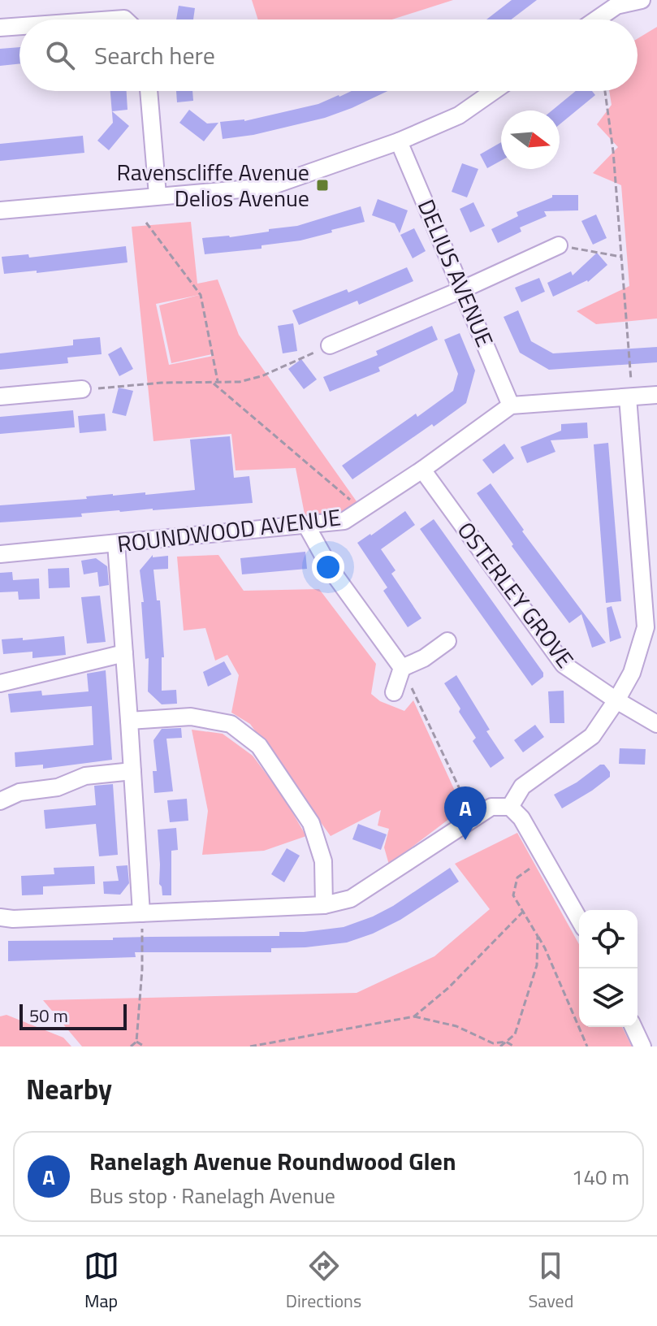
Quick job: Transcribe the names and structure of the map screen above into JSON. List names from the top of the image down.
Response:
{
  "streets": {
    "street": ["DELIUS AVENUE", "ROUNDWOOD AVENUE", "OSTERLEY GROVE"]
  },
  "crossings": [
    ["DELIUS AVENUE", "ROUNDWOOD AVENUE"],
    ["ROUNDWOOD AVENUE", "OSTERLEY GROVE"]
  ],
  "places": {
    "transit": ["Ravenscliffe Avenue Delios Avenue"]
  },
  "scale_bar": "50 m",
  "north": "right",
  "page": {
    "search": "Search here",
    "pins": "A",
    "scale": "50 m",
    "heading": "Nearby",
    "list": [
      {
        "mark": "A",
        "name": "Ranelagh Avenue Roundwood Glen",
        "note": "Bus stop · Ranelagh Avenue",
        "value": "140 m"
      }
    ],
    "nav": ["Map", "Directions", "Saved"]
  }
}
